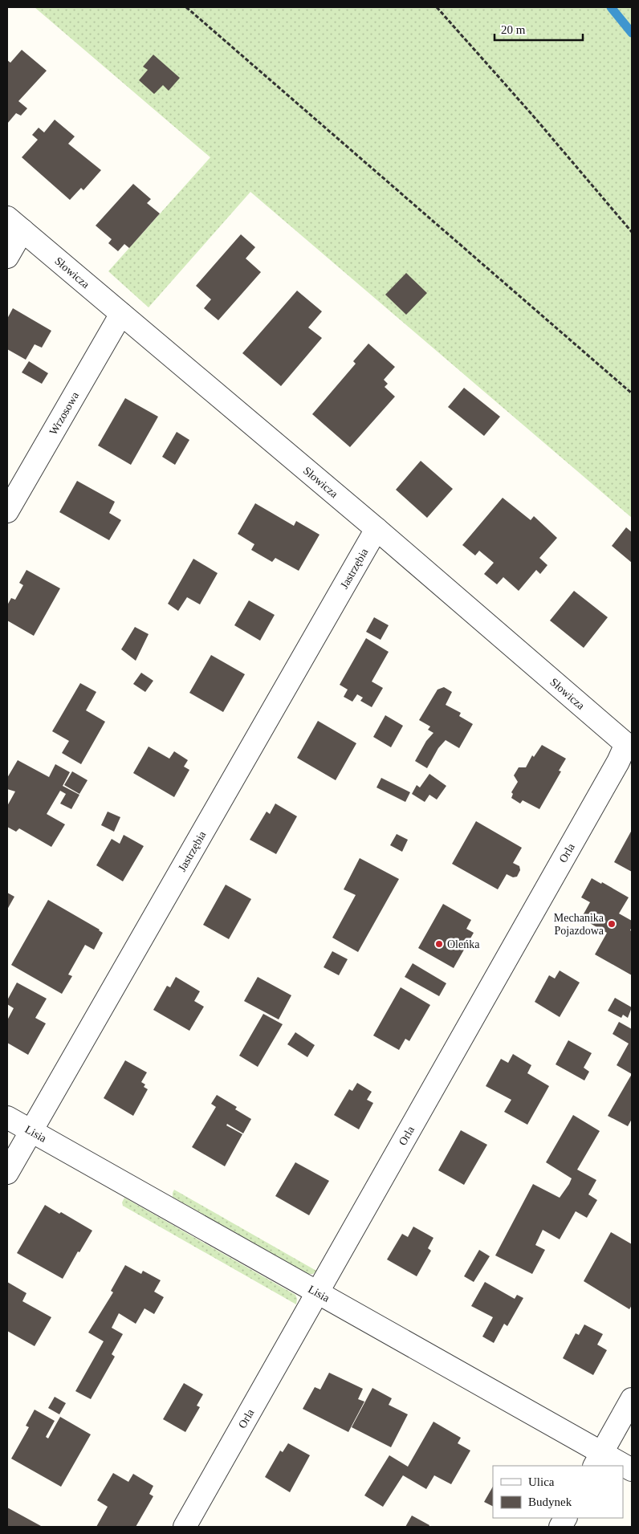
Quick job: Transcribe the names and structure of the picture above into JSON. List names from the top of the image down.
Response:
{
  "streets": {
    "street": [
      "Słowicza",
      "Wrzosowa",
      "Jastrzębia",
      "Orla",
      "Lisia"
    ]
  },
  "crossings": [
    ["Słowicza", "Wrzosowa"],
    ["Słowicza", "Jastrzębia"],
    ["Słowicza", "Orla"],
    ["Jastrzębia", "Lisia"],
    ["Orla", "Lisia"]
  ],
  "places": ["Mechanika Pojazdowa", "Oleńka"],
  "legend": ["Ulica", "Budynek"],
  "scale_bar": "20 m"
}
